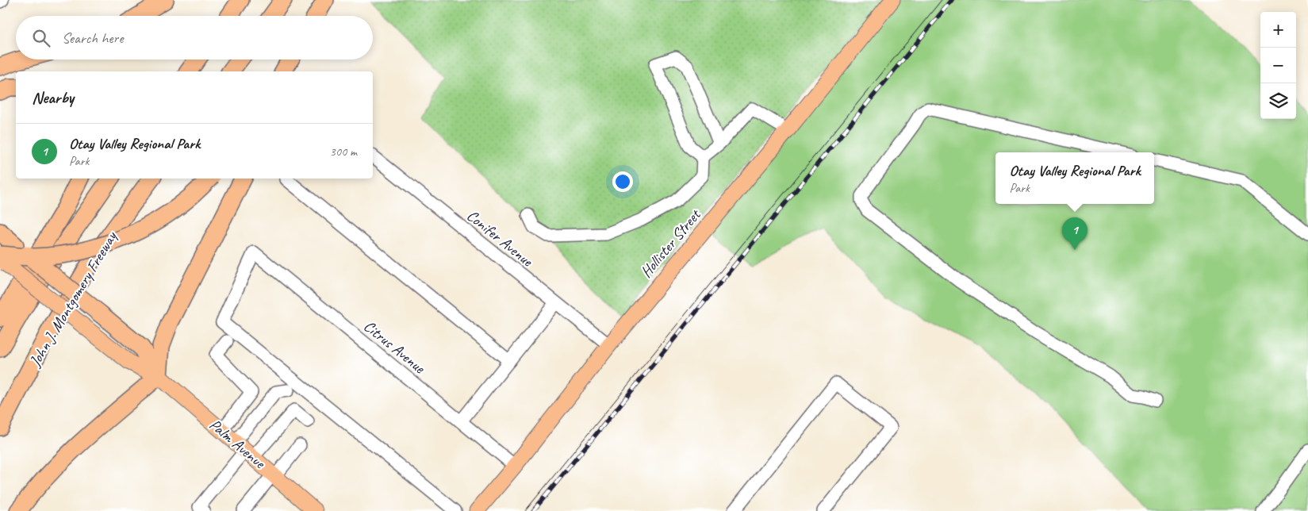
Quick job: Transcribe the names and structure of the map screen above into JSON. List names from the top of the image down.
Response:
{
  "streets": {
    "highway": ["John J. Montgomery Freeway", "Palm Avenue"],
    "main road": ["Hollister Street"],
    "street": ["Conifer Avenue", "Citrus Avenue"]
  },
  "crossings": [
    ["Conifer Avenue", "Hollister Street"],
    ["Hollister Street", "Citrus Avenue"]
  ],
  "page": {
    "map_buttons": ["+", "−"],
    "search": "Search here",
    "heading": "Nearby",
    "list": [
      {
        "mark": "1",
        "name": "Otay Valley Regional Park",
        "note": "Park",
        "value": "300 m"
      }
    ],
    "popup": ["Otay Valley Regional Park", "Park"],
    "pins": "1"
  }
}
